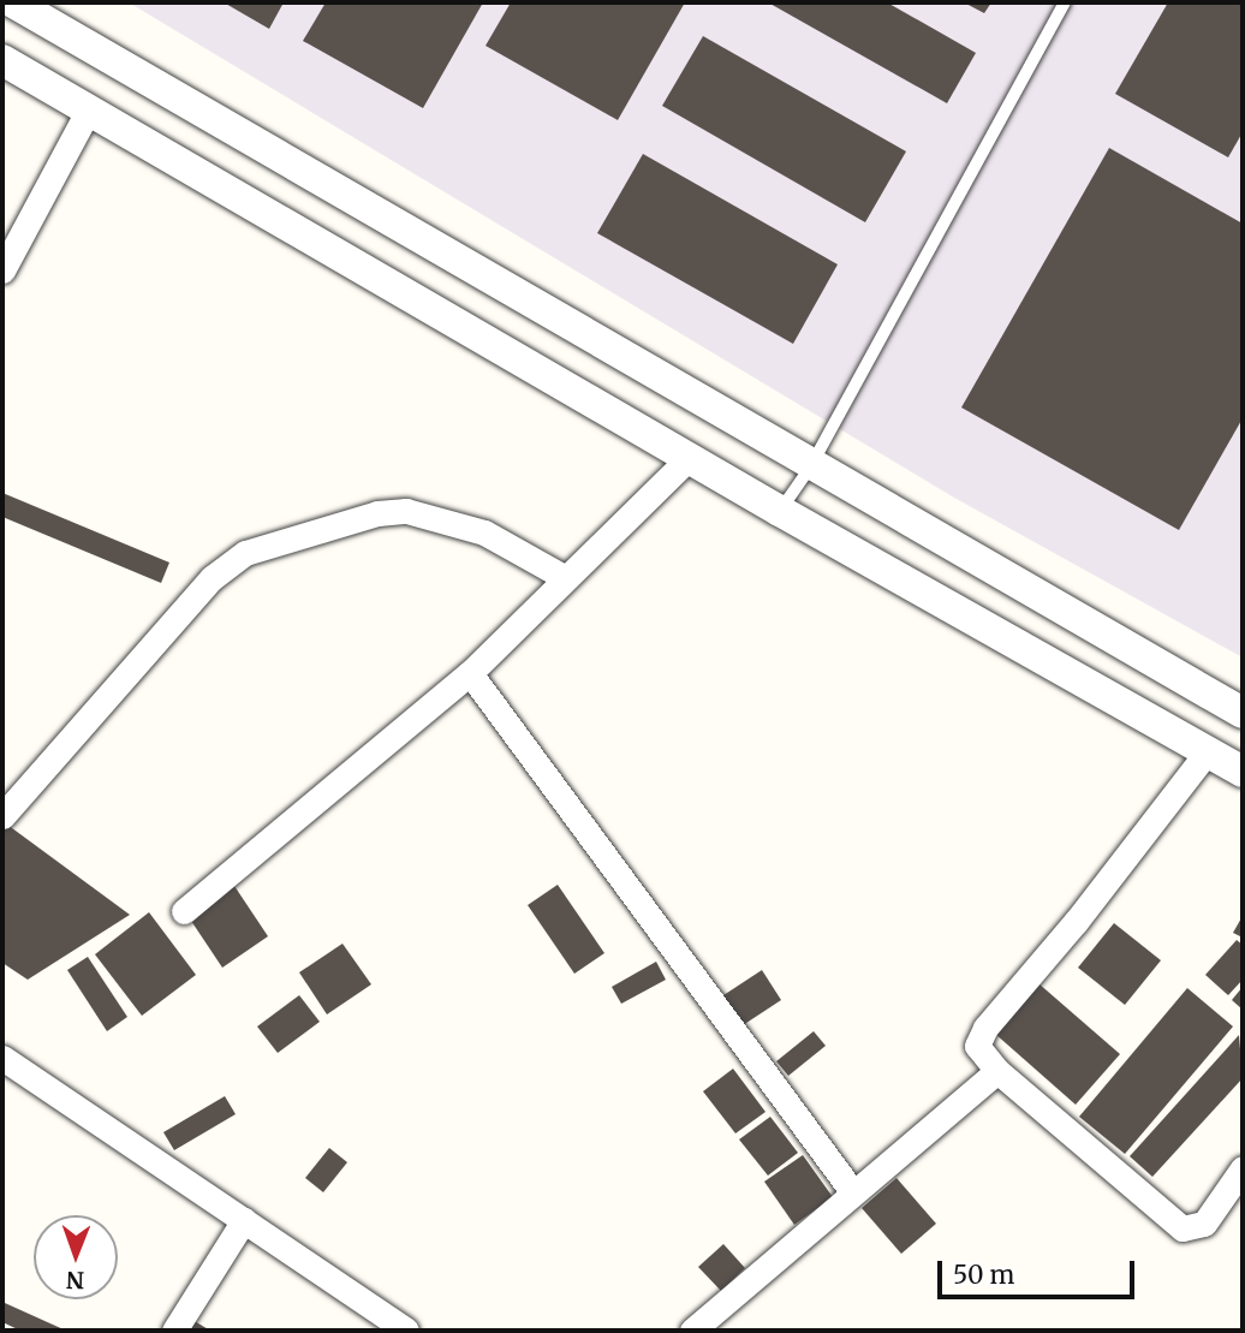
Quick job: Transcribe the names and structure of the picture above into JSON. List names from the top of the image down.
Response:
{
  "scale_bar": "50 m",
  "north": "bottom"
}
